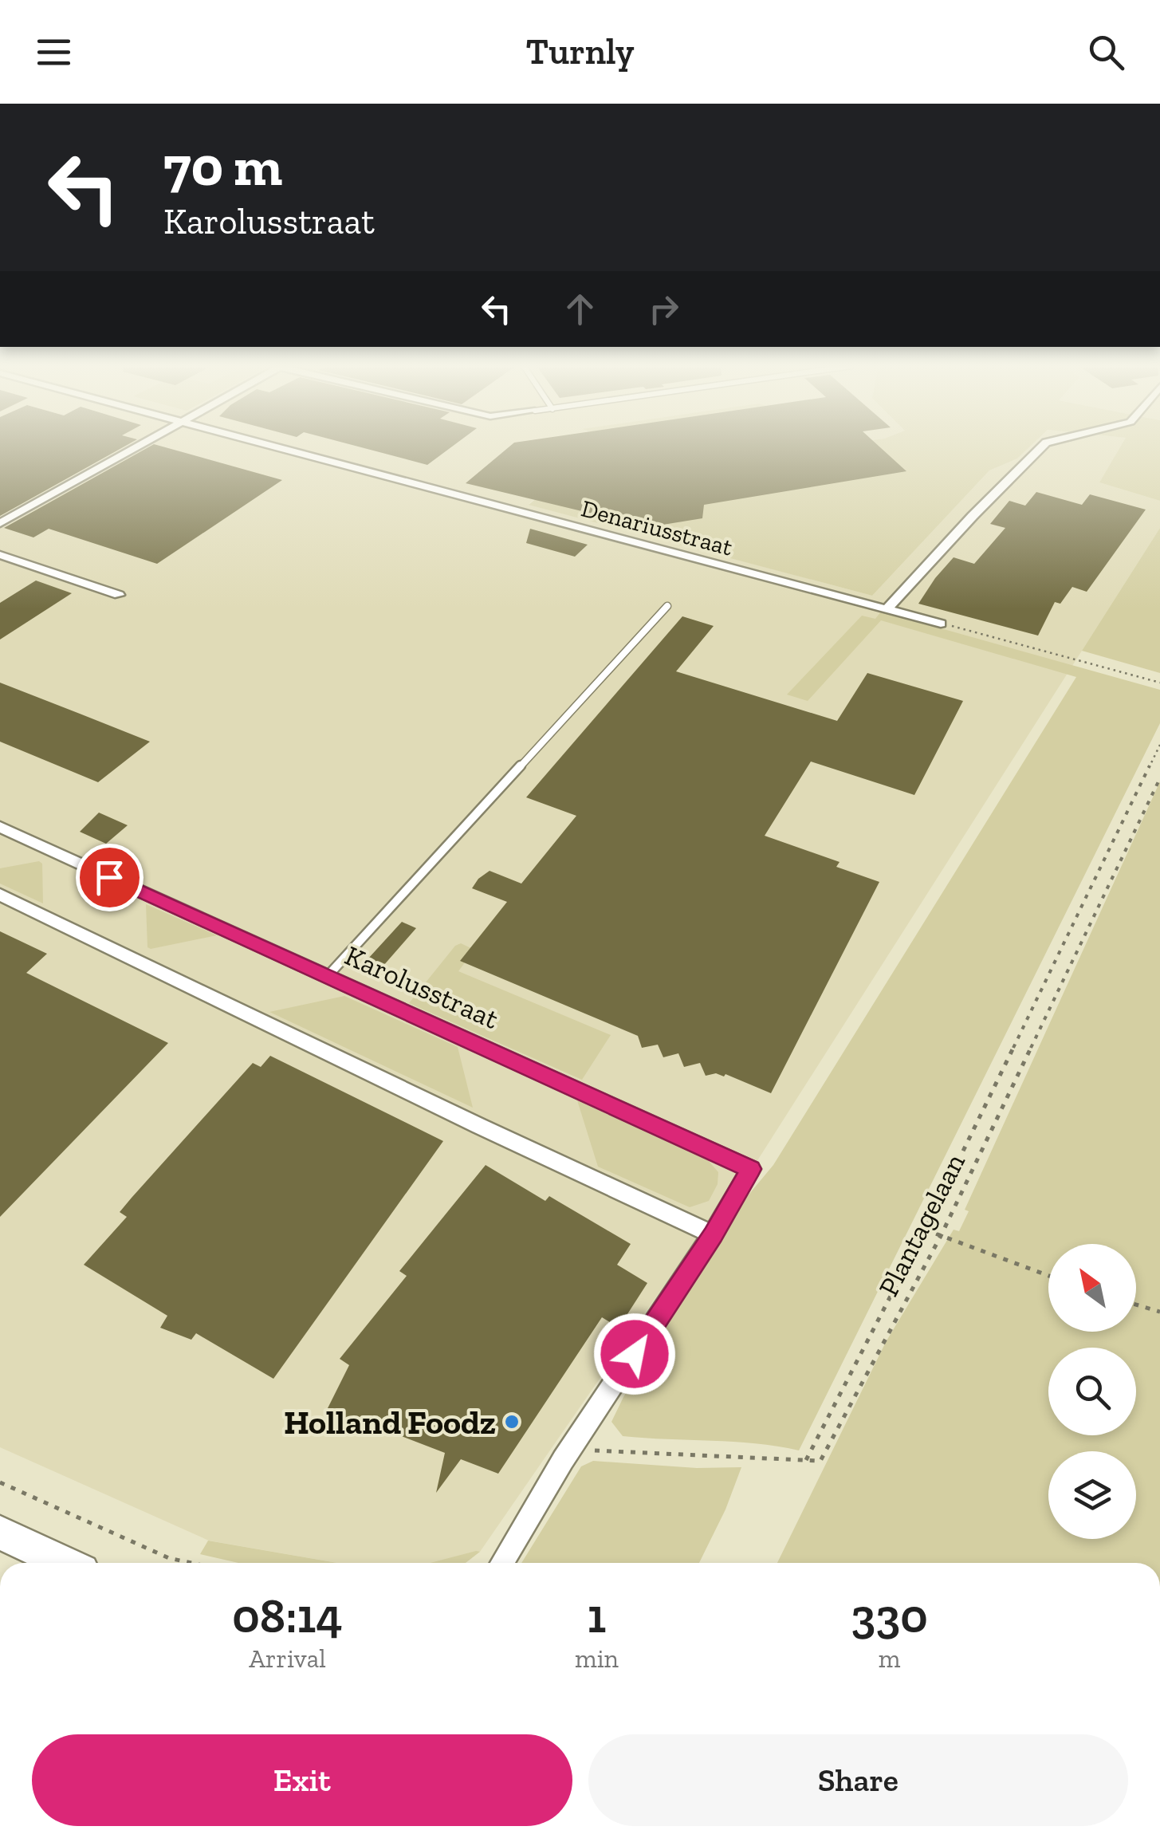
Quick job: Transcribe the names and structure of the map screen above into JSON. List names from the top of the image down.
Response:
{
  "streets": {
    "street": ["Denariusstraat", "Karolusstraat"],
    "path": ["Plantagelaan"]
  },
  "places": ["Holland Foodz"],
  "north": "top left",
  "page": {
    "header": "Turnly",
    "turn": ["70 m", "Karolusstraat"],
    "eta": [
      "08:14",
      "Arrival",
      "1",
      "min",
      "330",
      "m"
    ],
    "buttons": ["Exit", "Share"]
  }
}
